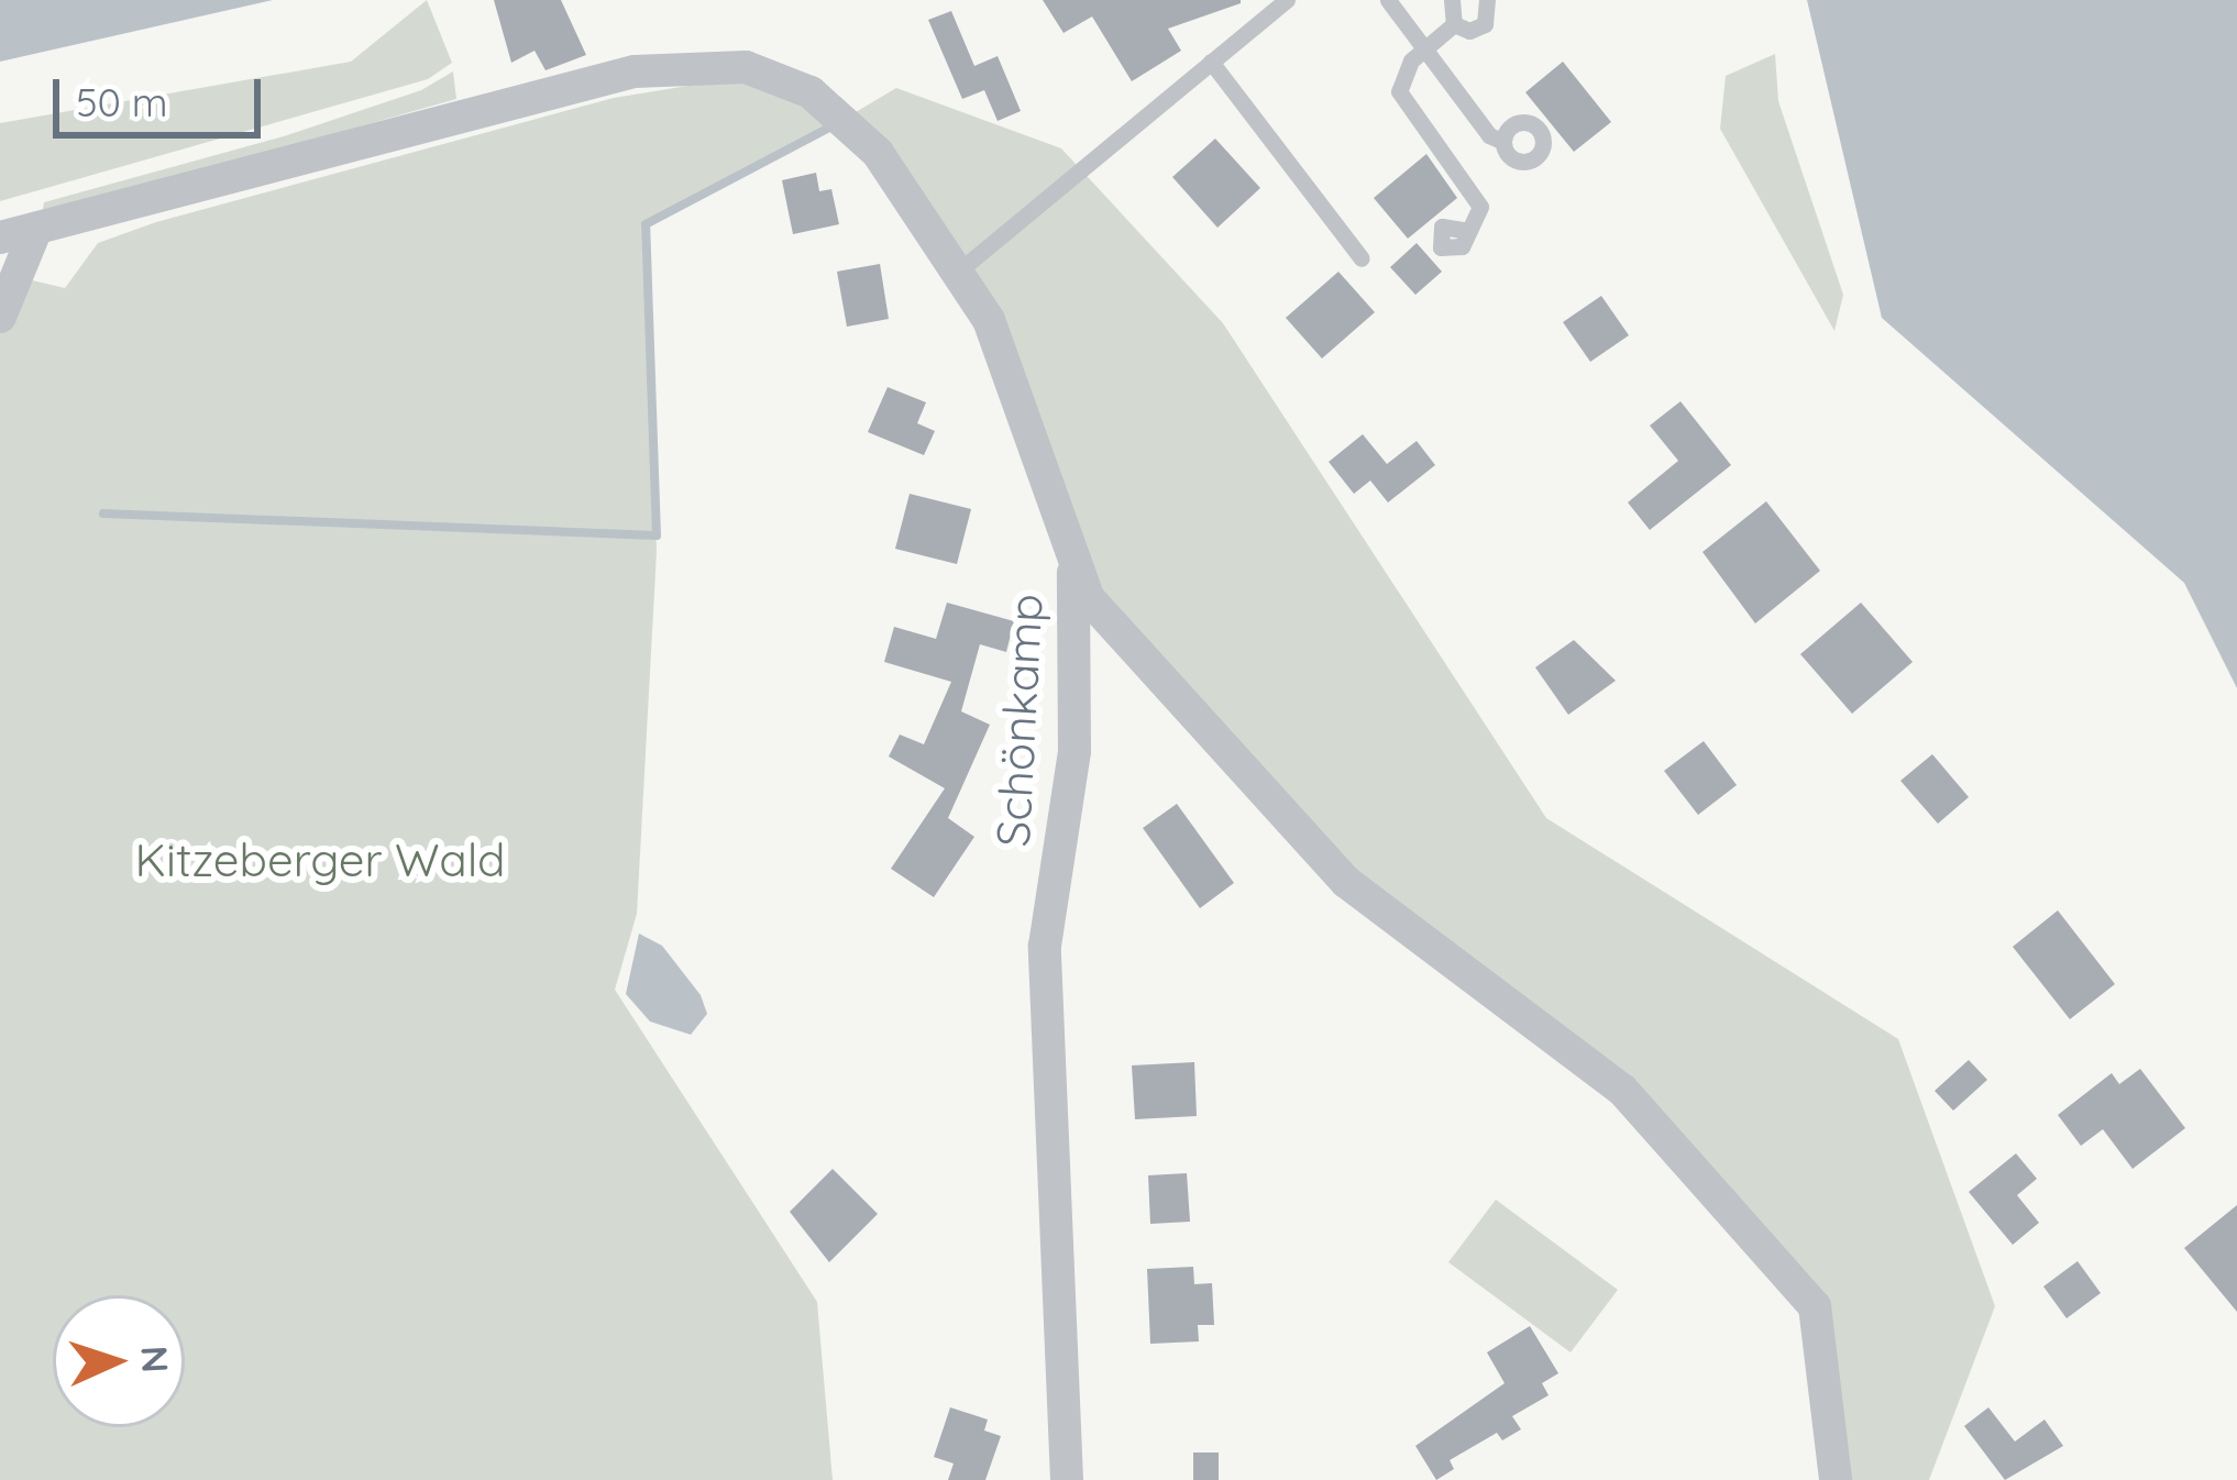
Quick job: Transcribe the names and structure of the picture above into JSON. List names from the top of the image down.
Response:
{
  "streets": {
    "street": ["Schönkamp"]
  },
  "parks": ["Kitzeberger Wald"],
  "scale_bar": "50 m",
  "north": "right"
}
